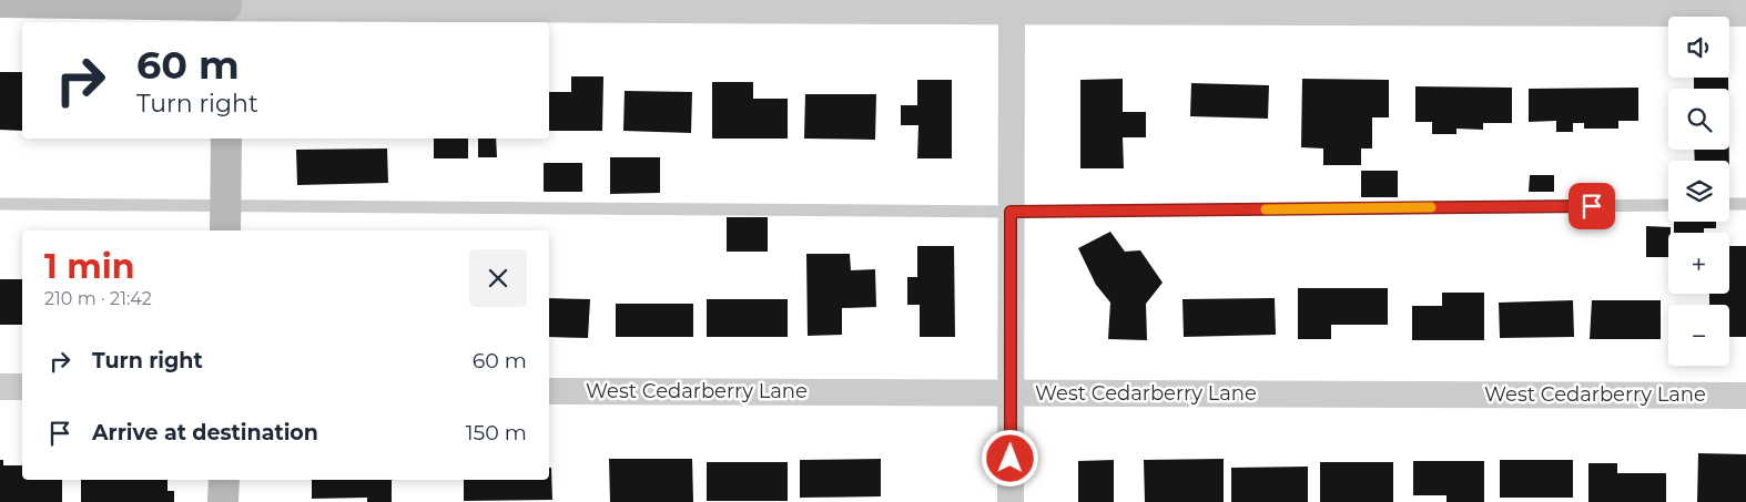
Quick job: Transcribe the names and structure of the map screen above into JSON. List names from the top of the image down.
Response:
{
  "streets": {
    "street": ["West Cedarberry Lane"]
  },
  "page": {
    "map_buttons": ["+", "−"],
    "turn": ["60 m", "Turn right"],
    "heading": ["1 min", "210 m · 21:42"],
    "list": [
      {
        "name": "Turn right",
        "value": "60 m"
      },
      {
        "name": "Arrive at destination",
        "value": "150 m"
      }
    ]
  }
}
